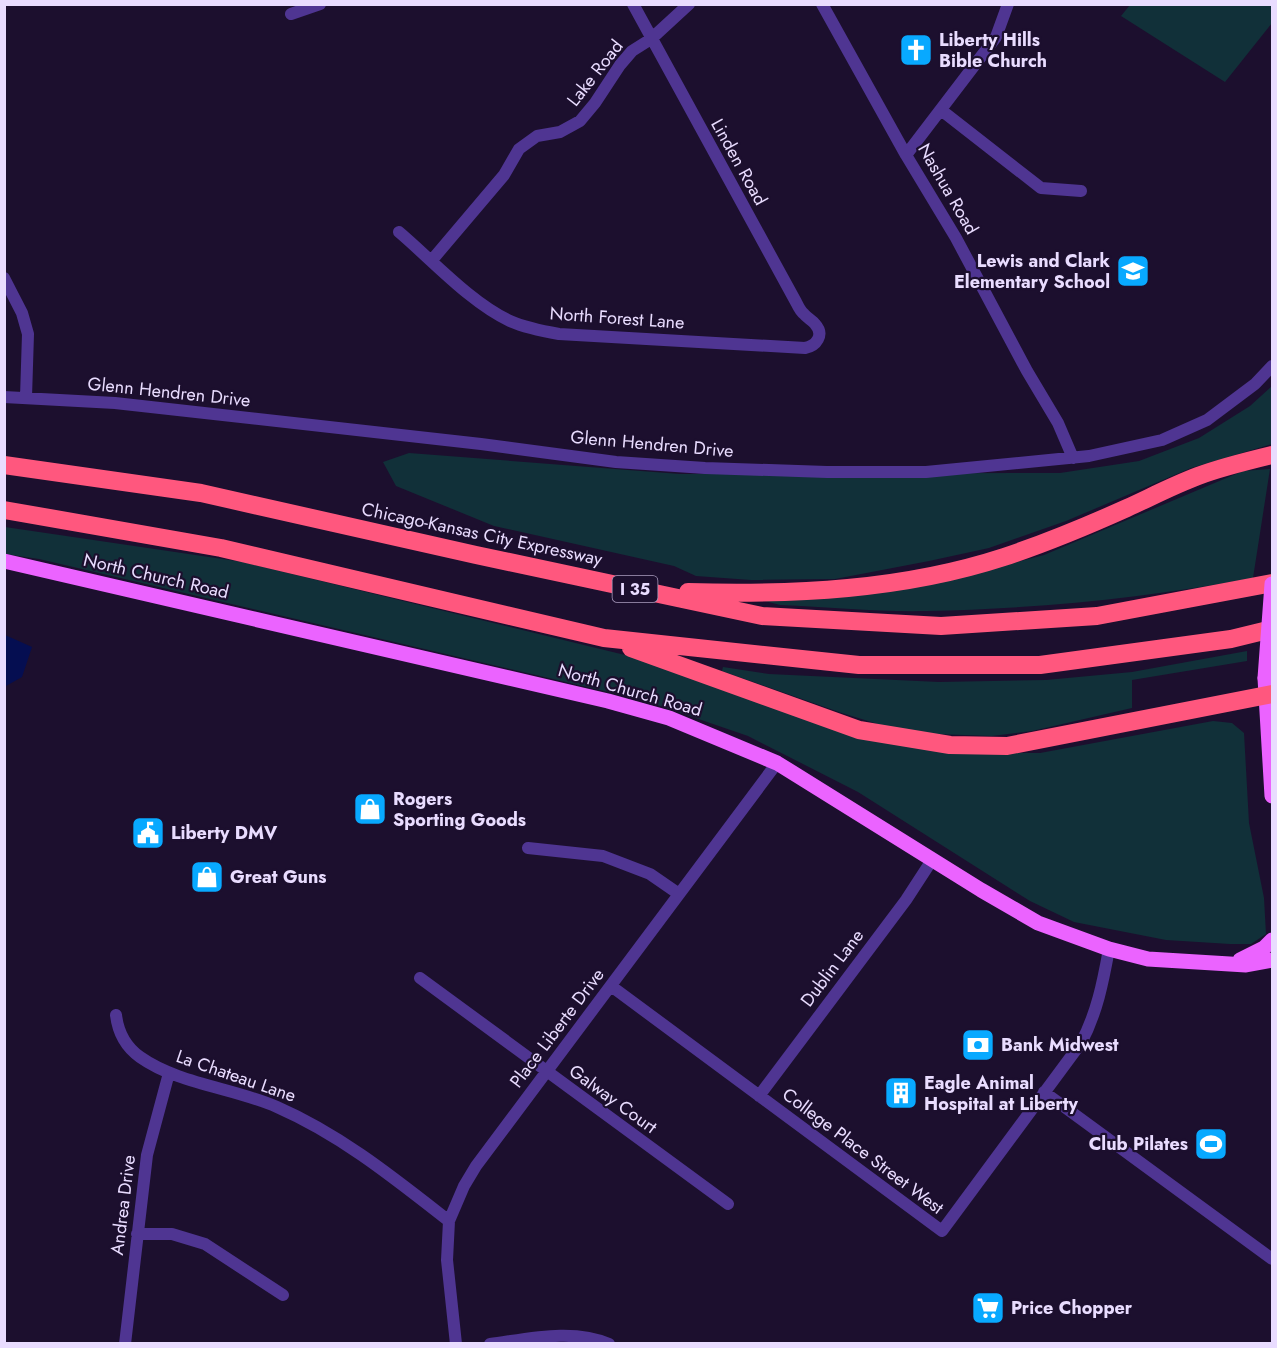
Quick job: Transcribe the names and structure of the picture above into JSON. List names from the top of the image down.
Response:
{
  "streets": {
    "highway": ["Chicago-Kansas City Expressway", "I 35"],
    "main road": ["North Church Road"],
    "street": [
      "Lake Road",
      "Linden Road",
      "Nashua Road",
      "North Forest Lane",
      "Glenn Hendren Drive",
      "Dublin Lane",
      "Place Liberte Drive",
      "La Chateau Lane",
      "Galway Court",
      "College Place Street West",
      "Andrea Drive"
    ]
  },
  "crossings": [
    ["Lake Road", "Linden Road"],
    ["Lake Road", "North Forest Lane"],
    ["Linden Road", "North Forest Lane"],
    ["Nashua Road", "Glenn Hendren Drive"],
    ["North Church Road", "Dublin Lane"],
    ["North Church Road", "Place Liberte Drive"],
    ["North Church Road", "College Place Street West"],
    ["Dublin Lane", "College Place Street West"],
    ["Place Liberte Drive", "La Chateau Lane"],
    ["Place Liberte Drive", "Galway Court"],
    ["Place Liberte Drive", "College Place Street West"],
    ["La Chateau Lane", "Andrea Drive"]
  ],
  "places": {
    "church": ["Liberty Hills Bible Church"],
    "school or university": ["Lewis and Clark Elementary School"],
    "shop": ["Rogers Sporting Goods", "Great Guns"],
    "public building": ["Liberty DMV"],
    "bank": ["Bank Midwest"],
    "building": ["Eagle Animal Hospital at Liberty"],
    "sports": ["Club Pilates"],
    "supermarket": ["Price Chopper"]
  }
}
